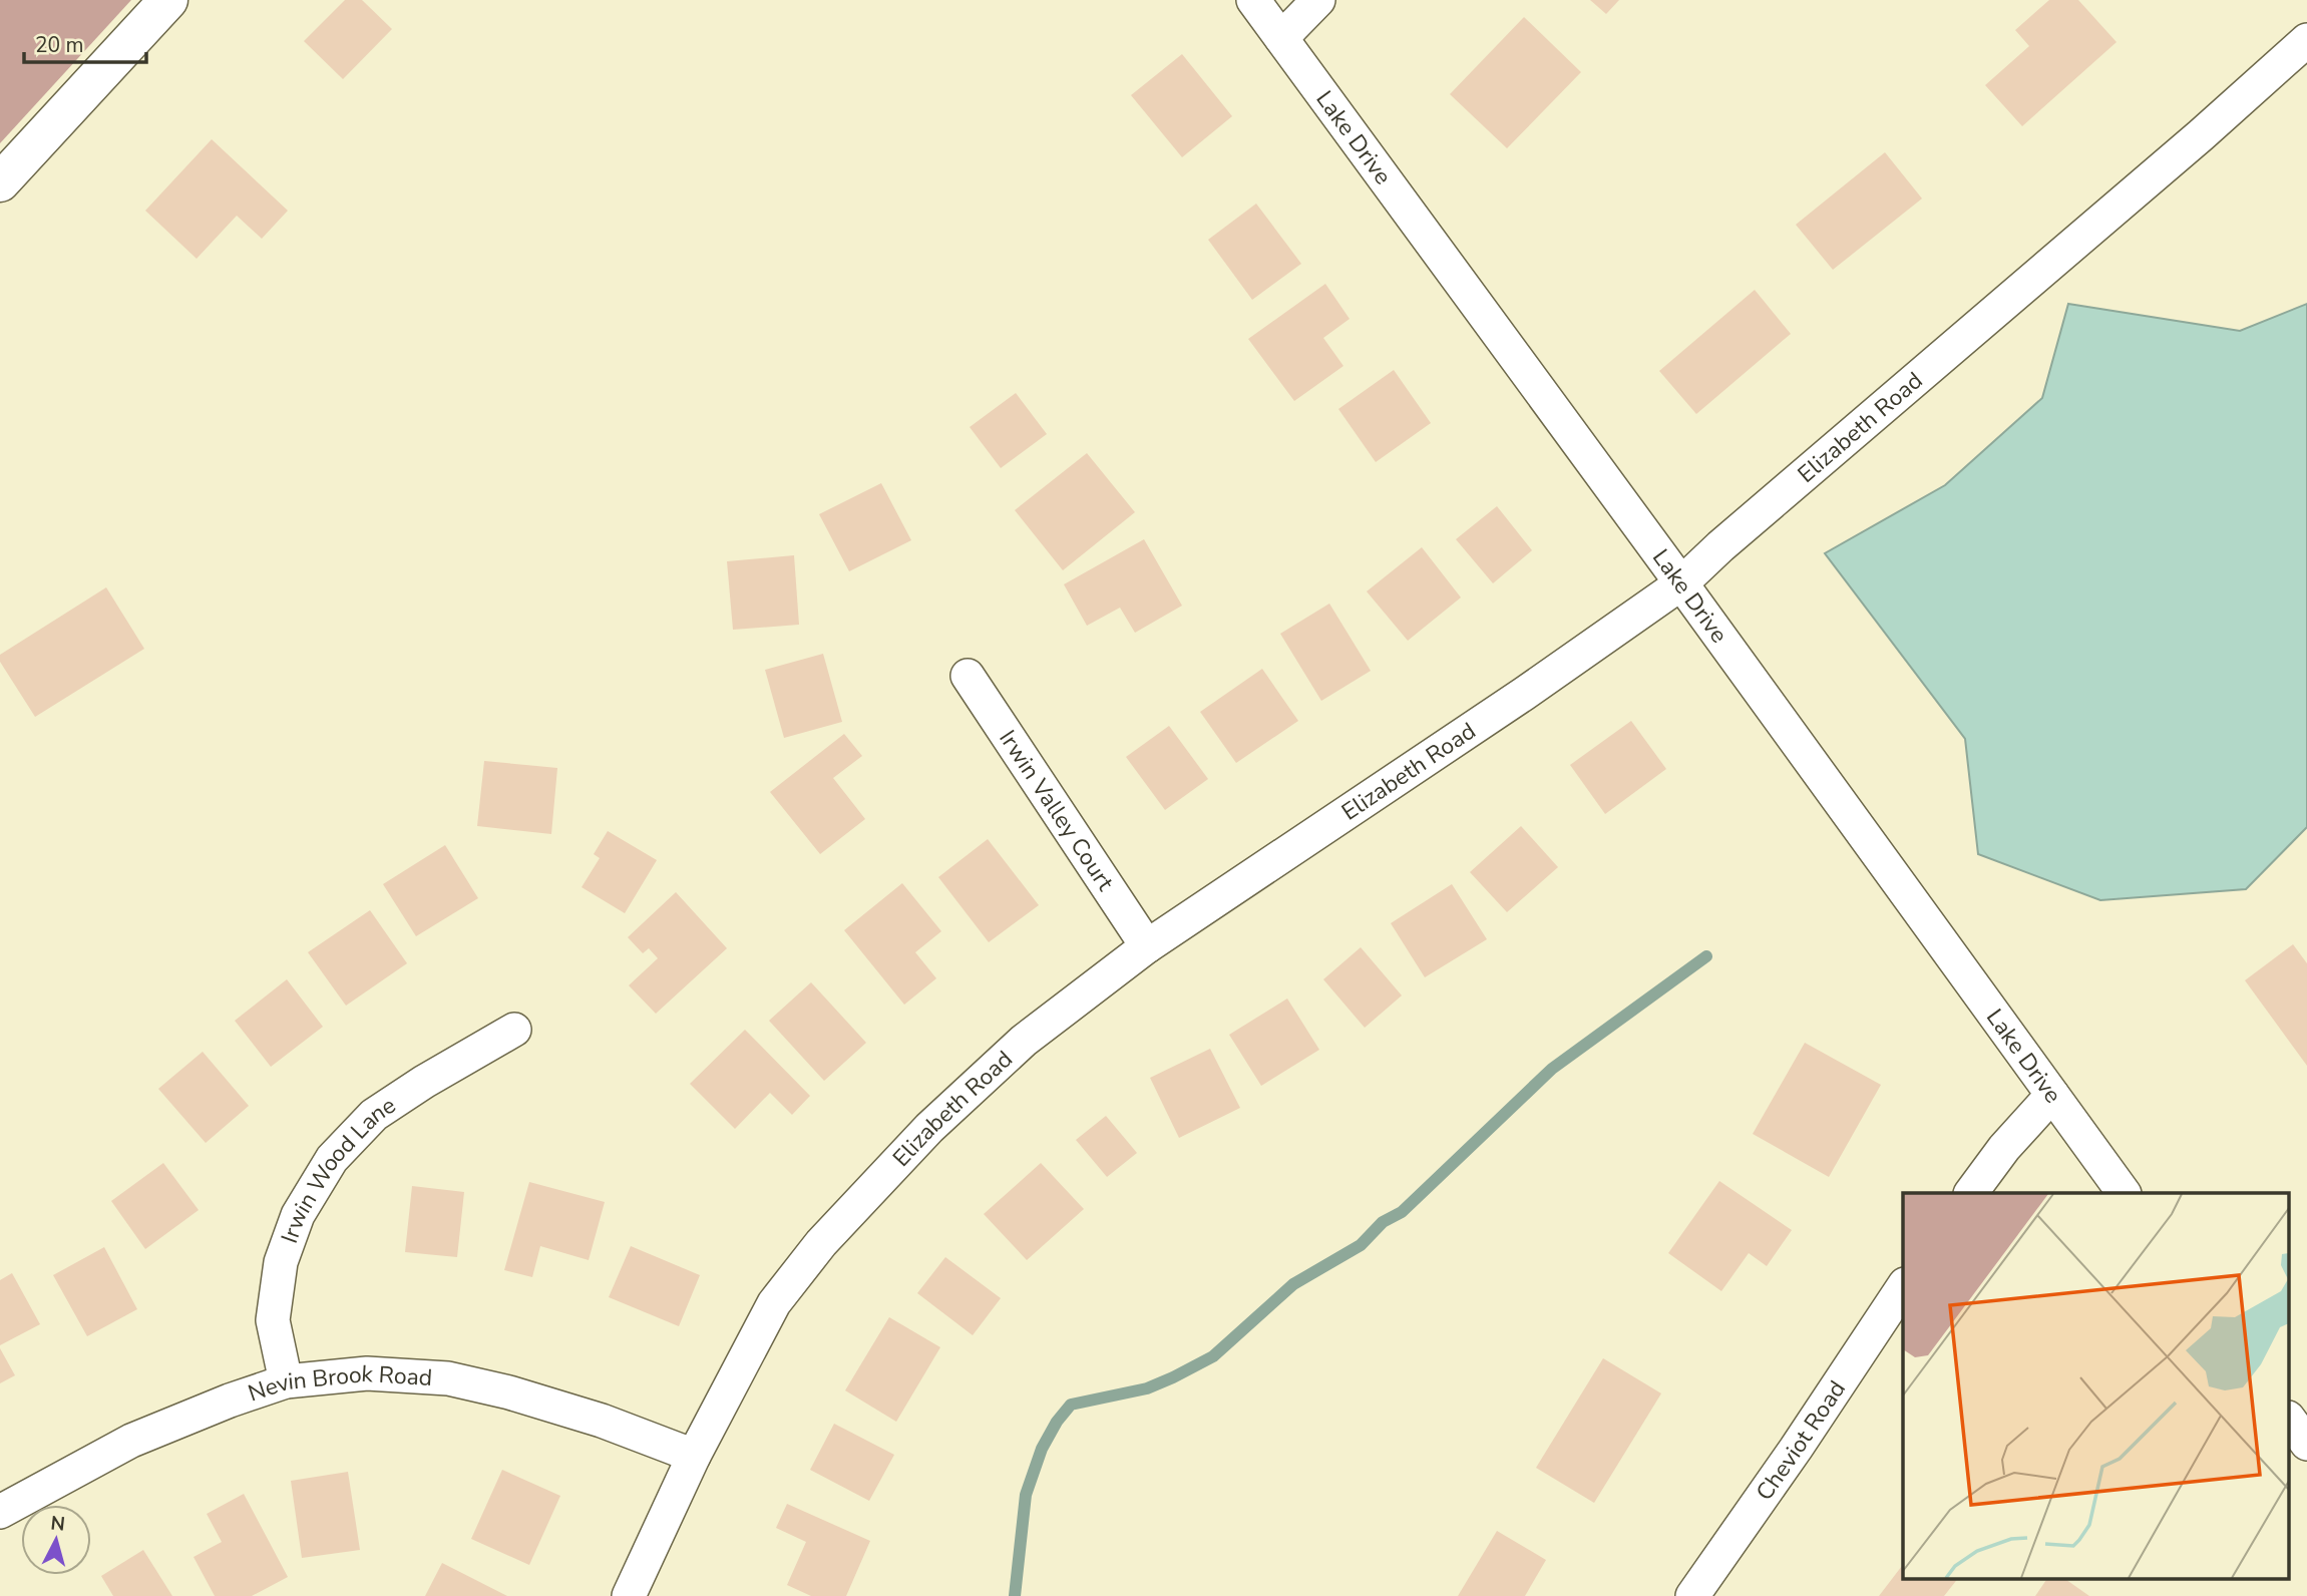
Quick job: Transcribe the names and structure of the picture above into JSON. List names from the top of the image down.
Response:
{
  "streets": {
    "street": [
      "Lake Drive",
      "Elizabeth Road",
      "Irwin Valley Court",
      "Irwin Wood Lane",
      "Nevin Brook Road",
      "Cheviot Road"
    ]
  },
  "crossings": [
    ["Lake Drive", "Elizabeth Road"],
    ["Elizabeth Road", "Irwin Valley Court"],
    ["Elizabeth Road", "Nevin Brook Road"],
    ["Irwin Wood Lane", "Nevin Brook Road"]
  ],
  "scale_bar": "20 m",
  "north": "top"
}
